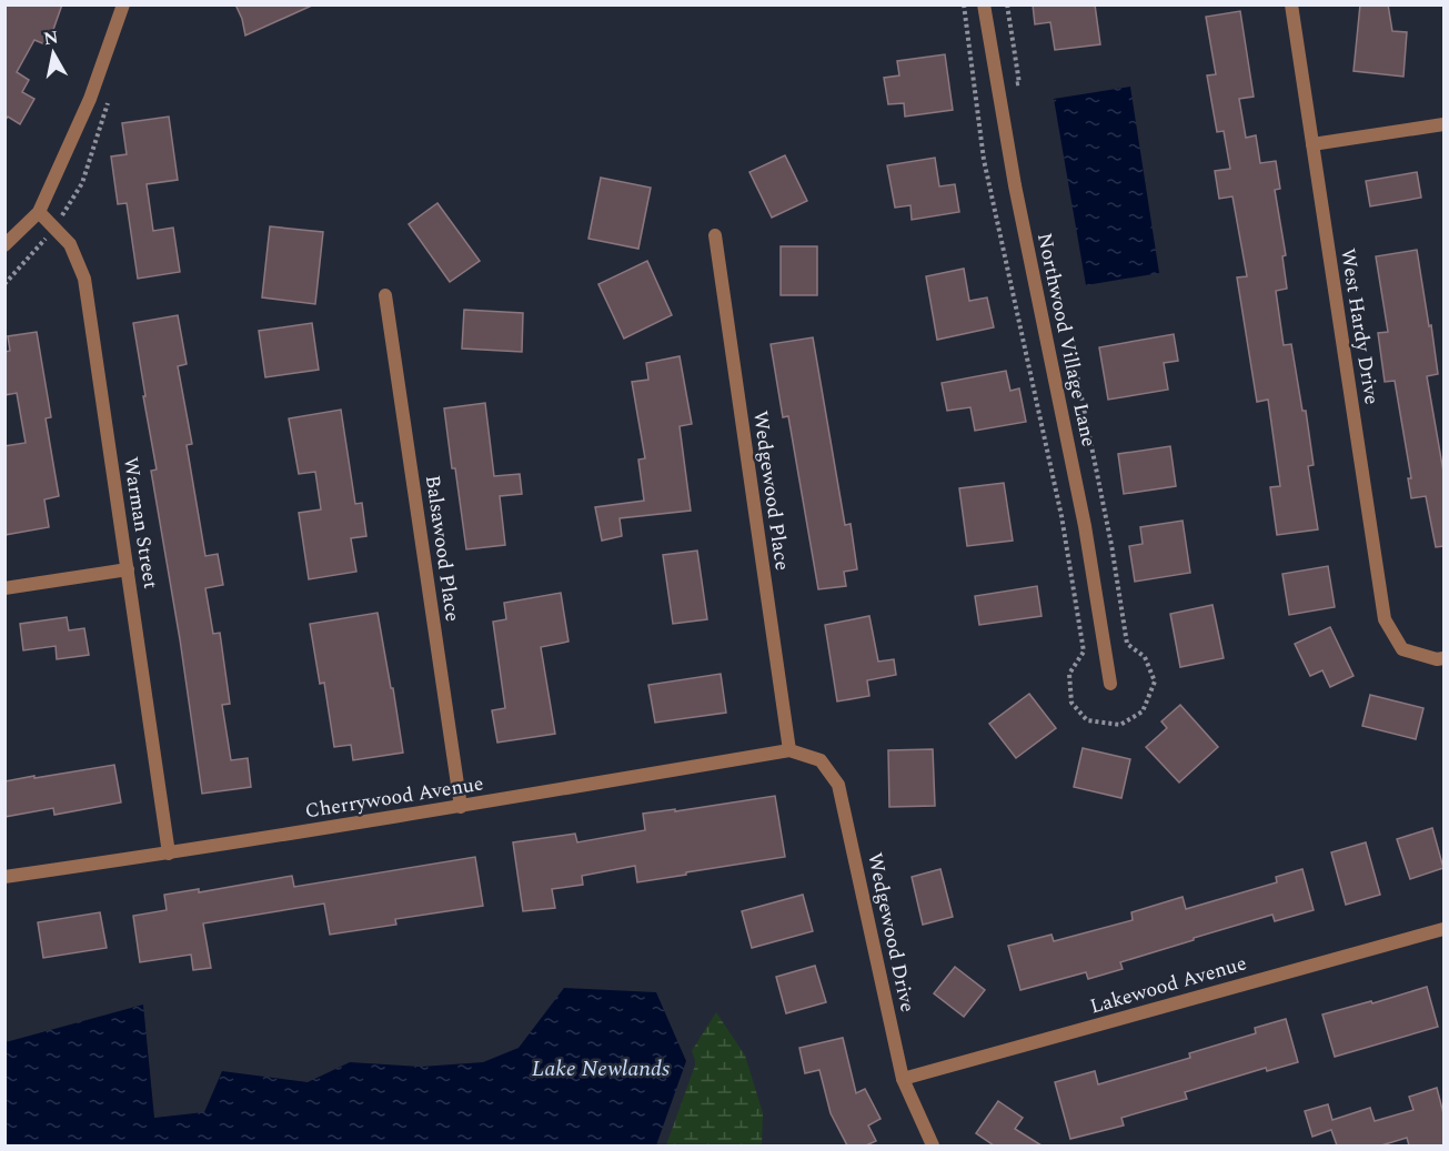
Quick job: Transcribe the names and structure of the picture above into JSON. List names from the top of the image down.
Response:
{
  "streets": {
    "street": [
      "West Hardy Drive",
      "Northwood Village Lane",
      "Wedgewood Place",
      "Warman Street",
      "Balsawood Place",
      "Cherrywood Avenue",
      "Wedgewood Drive",
      "Lakewood Avenue"
    ]
  },
  "crossings": [
    ["Wedgewood Place", "Cherrywood Avenue"],
    ["Wedgewood Place", "Wedgewood Drive"],
    ["Warman Street", "Cherrywood Avenue"],
    ["Balsawood Place", "Cherrywood Avenue"],
    ["Cherrywood Avenue", "Wedgewood Drive"],
    ["Wedgewood Drive", "Lakewood Avenue"]
  ],
  "water": ["Lake Newlands"],
  "north": "top"
}
